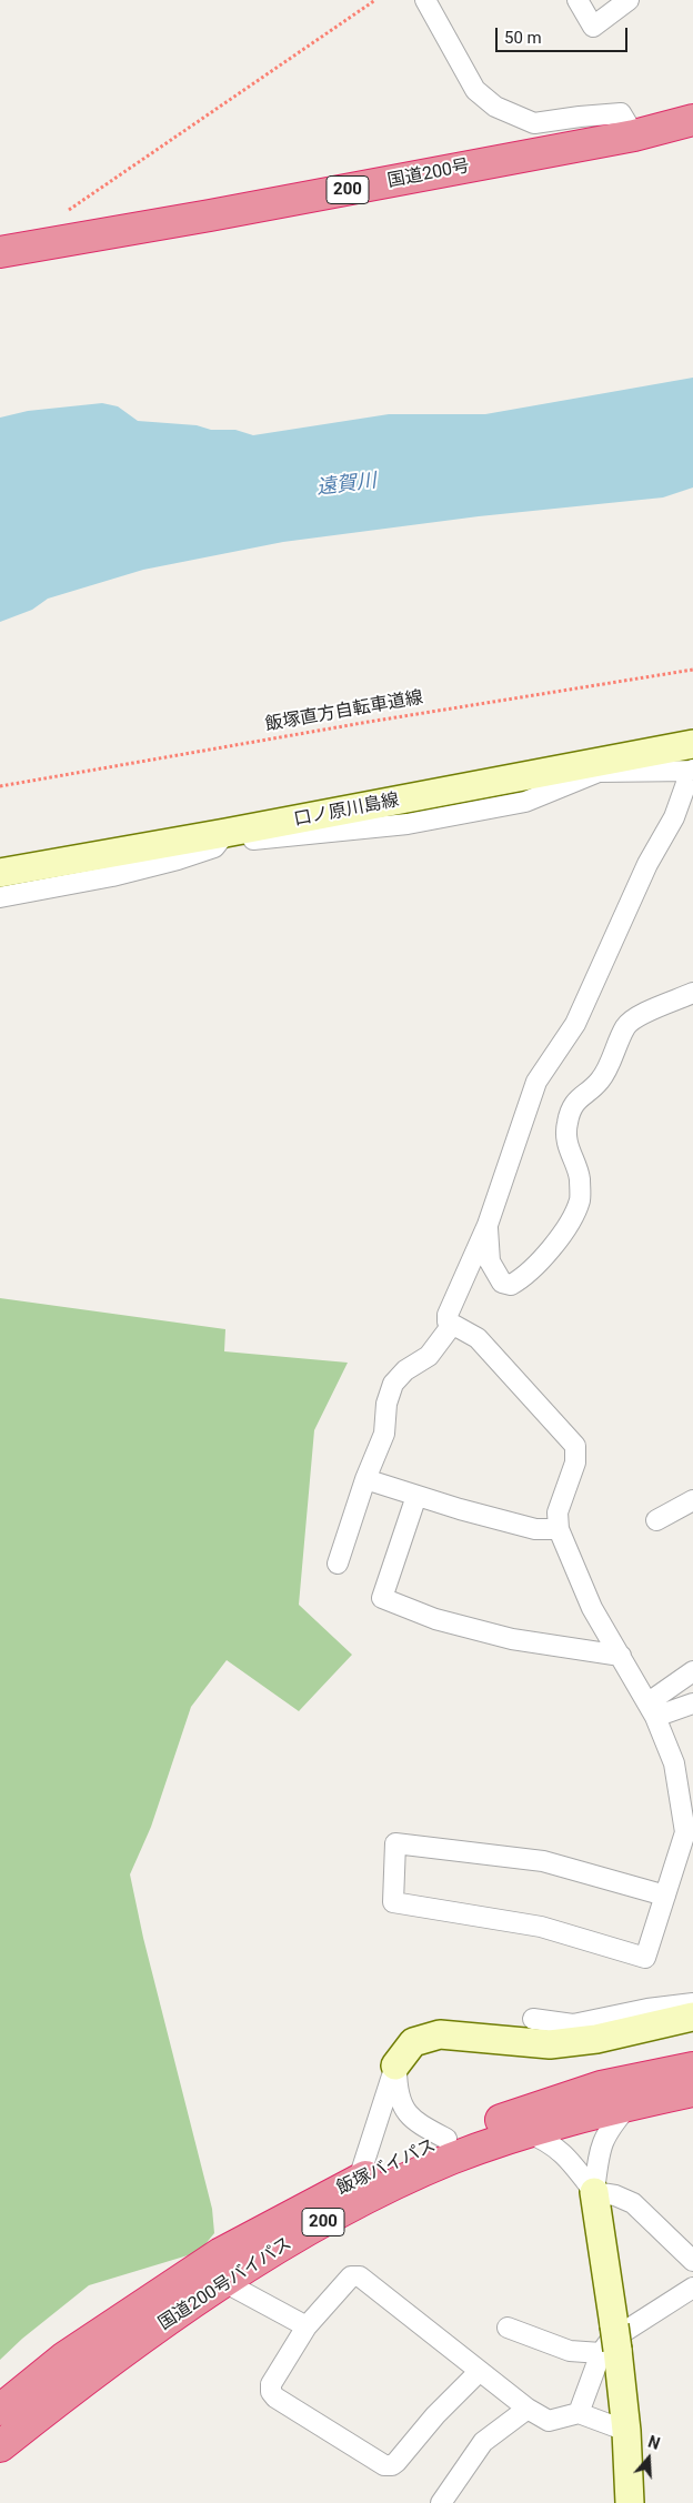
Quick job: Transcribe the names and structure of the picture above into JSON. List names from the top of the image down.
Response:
{
  "streets": {
    "highway": [
      "国道200号",
      "200",
      "飯塚バイパス",
      "国道200号バイパス"
    ],
    "main road": ["口ノ原川島線"],
    "path": ["飯塚直方自転車道線"]
  },
  "water": ["遠賀川"],
  "scale_bar": "50 m",
  "north": "top"
}
